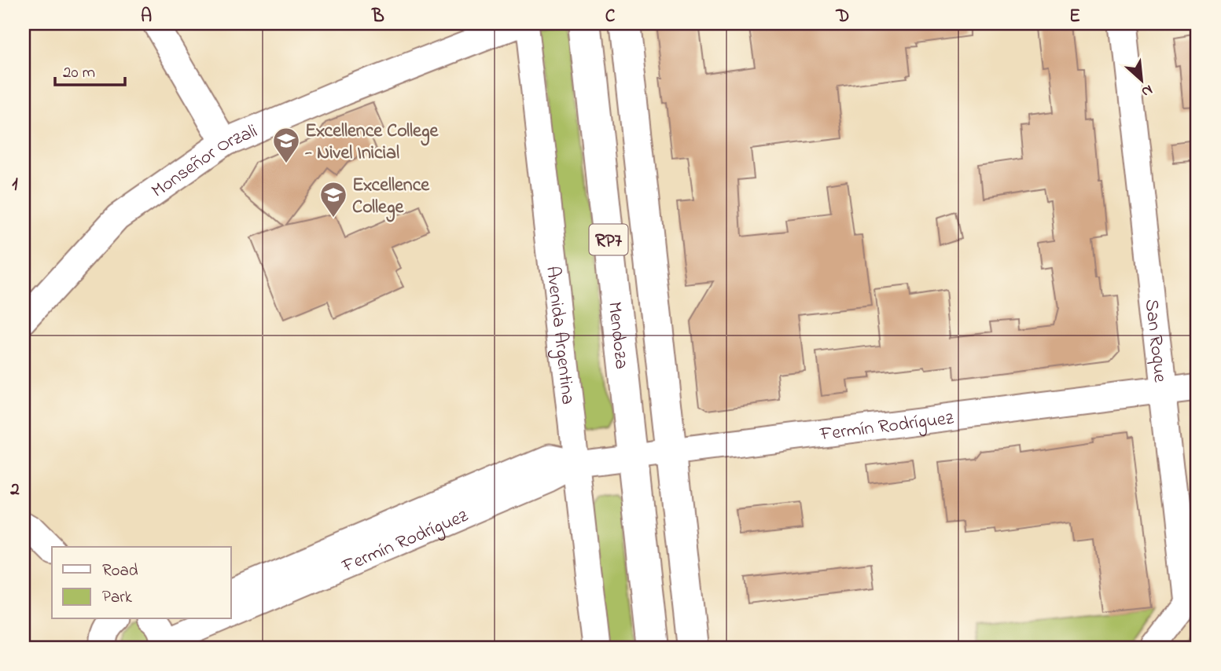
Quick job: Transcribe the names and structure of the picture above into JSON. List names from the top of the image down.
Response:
{
  "streets": {
    "main road": ["RP7", "Mendoza"],
    "street": [
      "Monseñor Orzali",
      "Avenida Argentina",
      "San Roque",
      "Fermín Rodríguez"
    ]
  },
  "crossings": [
    ["Avenida Argentina", "Fermín Rodríguez"],
    ["Mendoza", "Fermín Rodríguez"],
    ["San Roque", "Fermín Rodríguez"]
  ],
  "places": {
    "school or university": ["Excellence College - Nivel Inicial", "Excellence College"]
  },
  "legend": ["Road", "Park"],
  "scale_bar": "20 m",
  "north": "bottom right",
  "grid": {
    "columns": [
      "A",
      "B",
      "C",
      "D",
      "E"
    ],
    "rows": ["1", "2"]
  }
}
